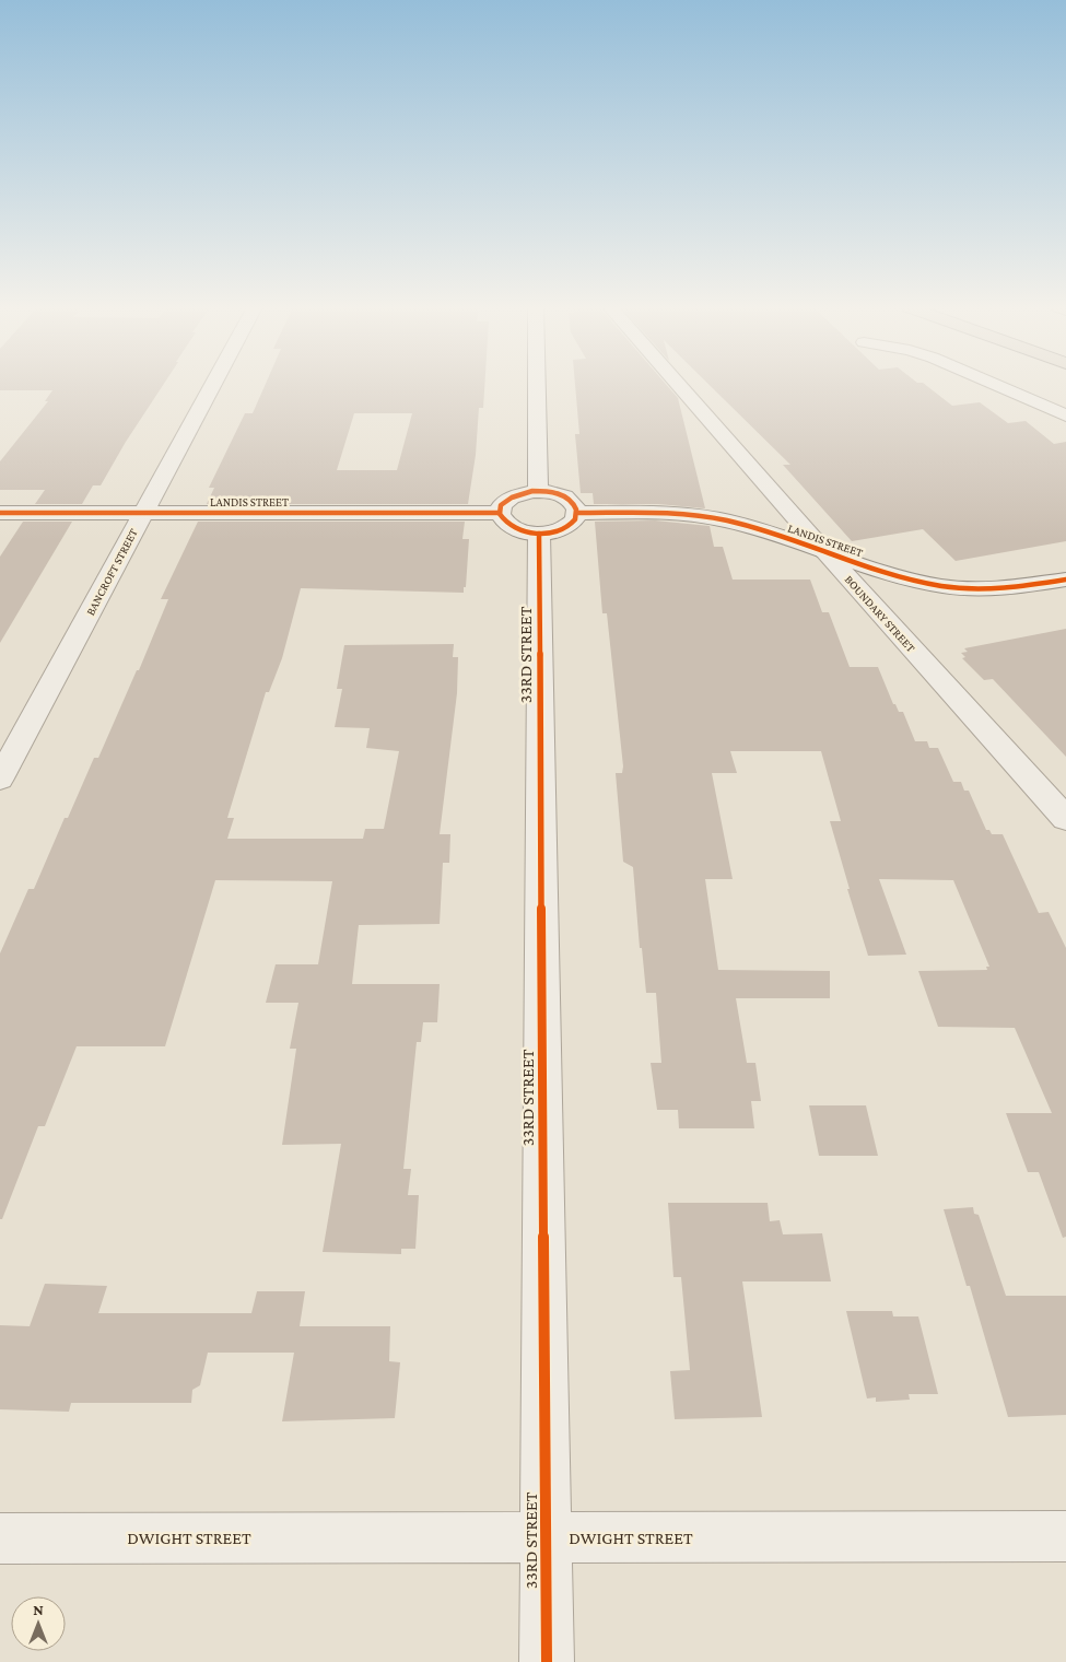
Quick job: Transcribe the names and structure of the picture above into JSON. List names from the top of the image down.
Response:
{
  "streets": {
    "street": [
      "LANDIS STREET",
      "BANCROFT STREET",
      "BOUNDARY STREET",
      "33RD STREET",
      "DWIGHT STREET"
    ]
  },
  "crossings": [
    ["LANDIS STREET", "BANCROFT STREET"],
    ["LANDIS STREET", "BOUNDARY STREET"],
    ["33RD STREET", "DWIGHT STREET"]
  ],
  "north": "top"
}
